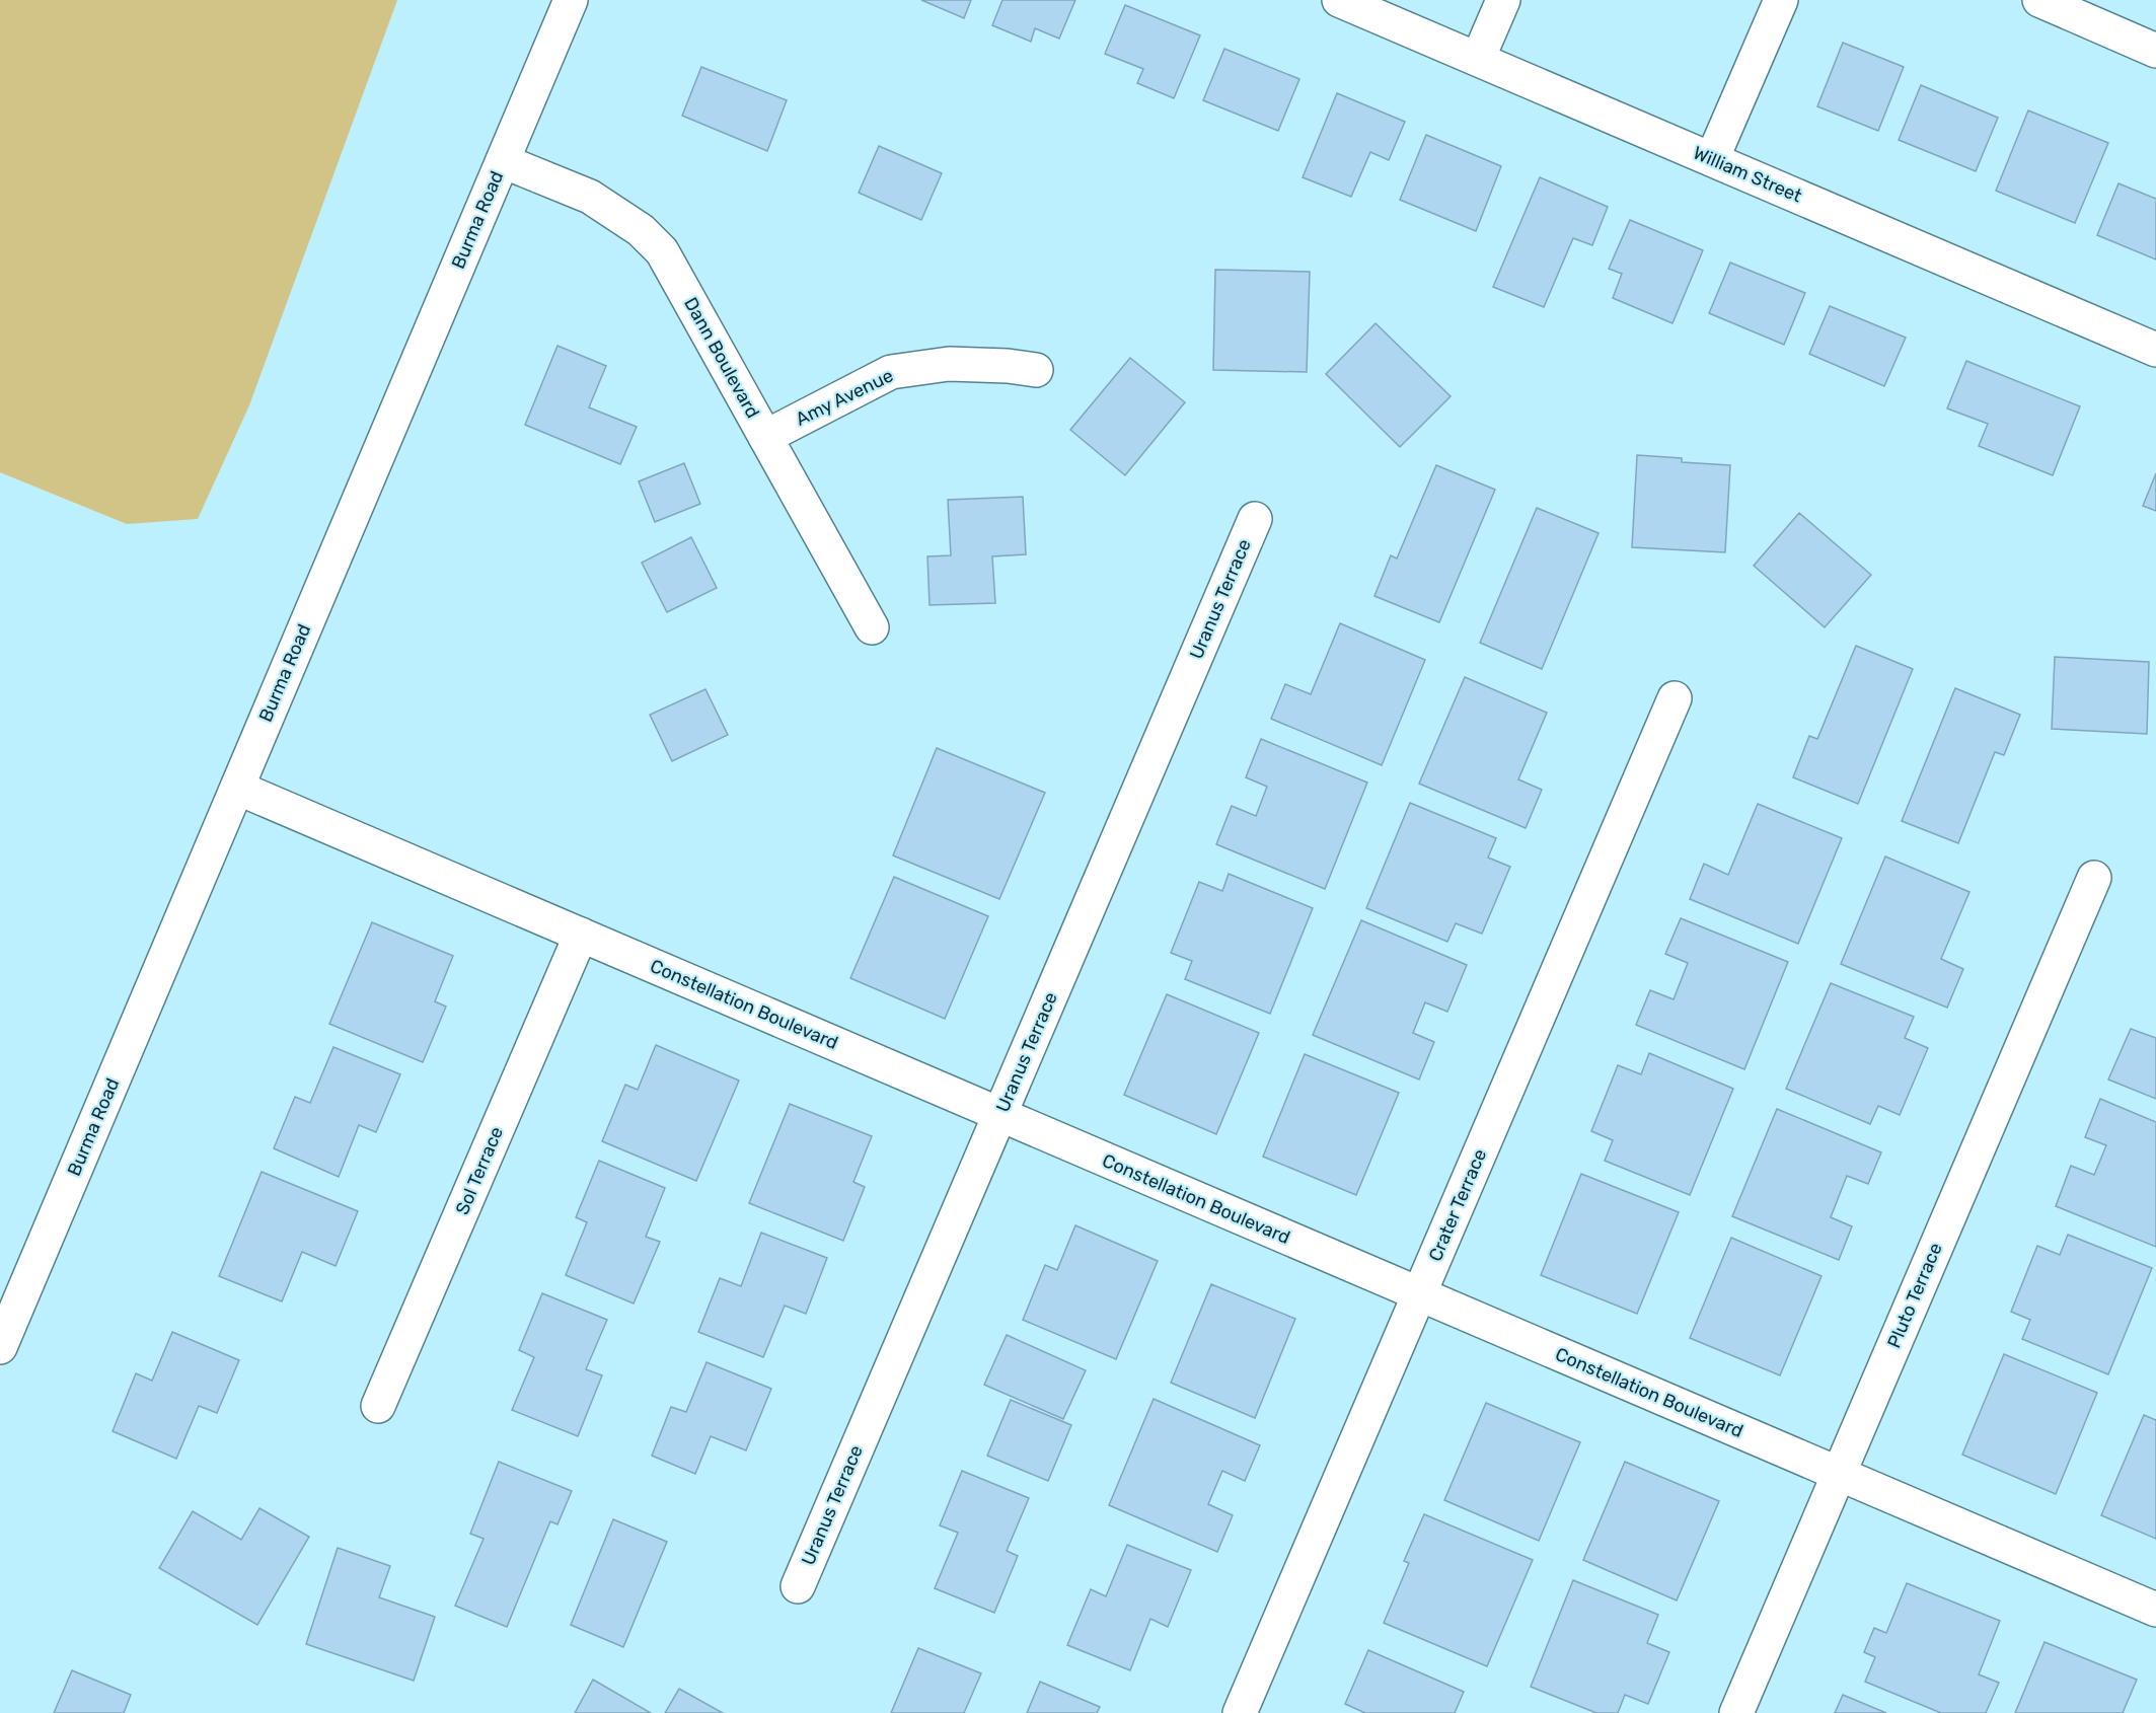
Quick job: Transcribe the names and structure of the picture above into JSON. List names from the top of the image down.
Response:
{
  "streets": {
    "street": [
      "William Street",
      "Burma Road",
      "Dann Boulevard",
      "Amy Avenue",
      "Uranus Terrace",
      "Constellation Boulevard",
      "Sol Terrace",
      "Crater Terrace",
      "Pluto Terrace"
    ]
  },
  "crossings": [
    ["Burma Road", "Dann Boulevard"],
    ["Burma Road", "Constellation Boulevard"],
    ["Dann Boulevard", "Amy Avenue"],
    ["Uranus Terrace", "Constellation Boulevard"],
    ["Constellation Boulevard", "Sol Terrace"],
    ["Constellation Boulevard", "Crater Terrace"],
    ["Constellation Boulevard", "Pluto Terrace"]
  ]
}
